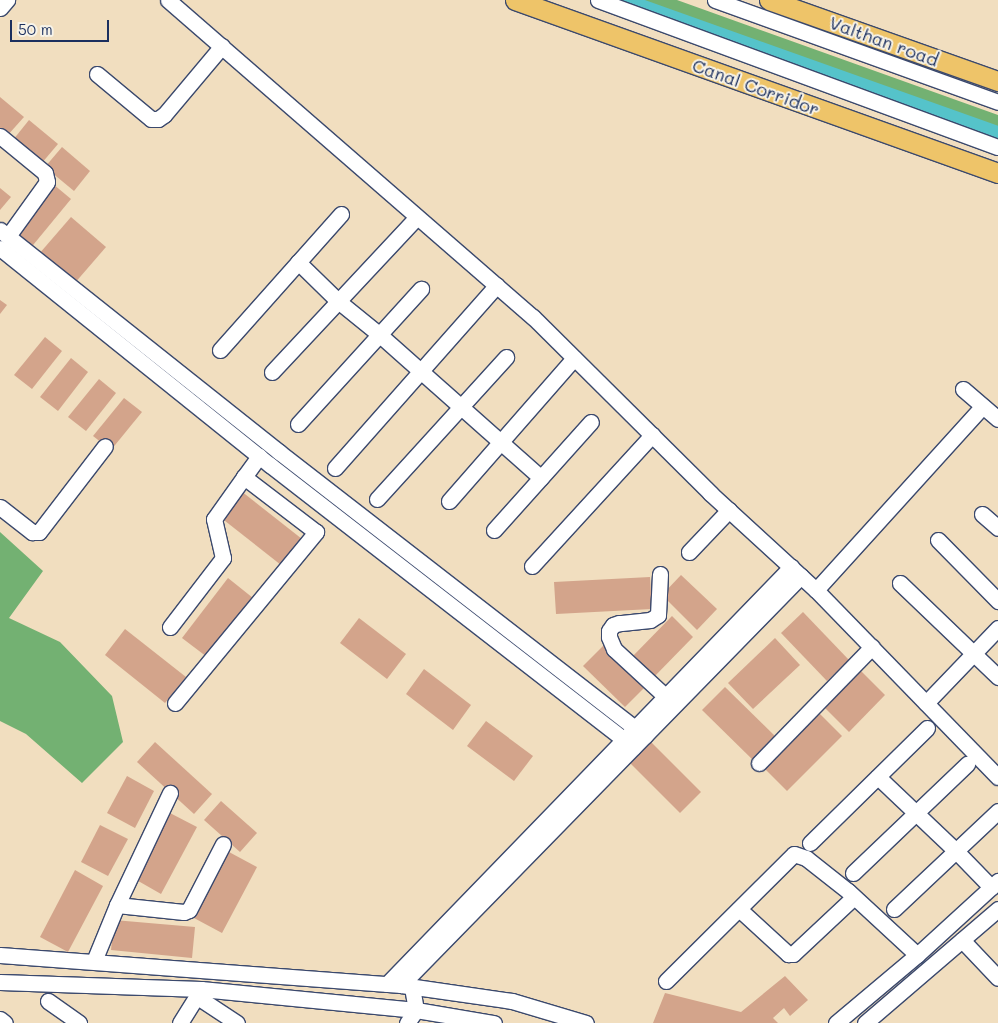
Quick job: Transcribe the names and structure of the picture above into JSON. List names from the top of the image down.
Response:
{
  "streets": {
    "main road": ["Valthan road", "Canal Corridor"]
  },
  "scale_bar": "50 m"
}
